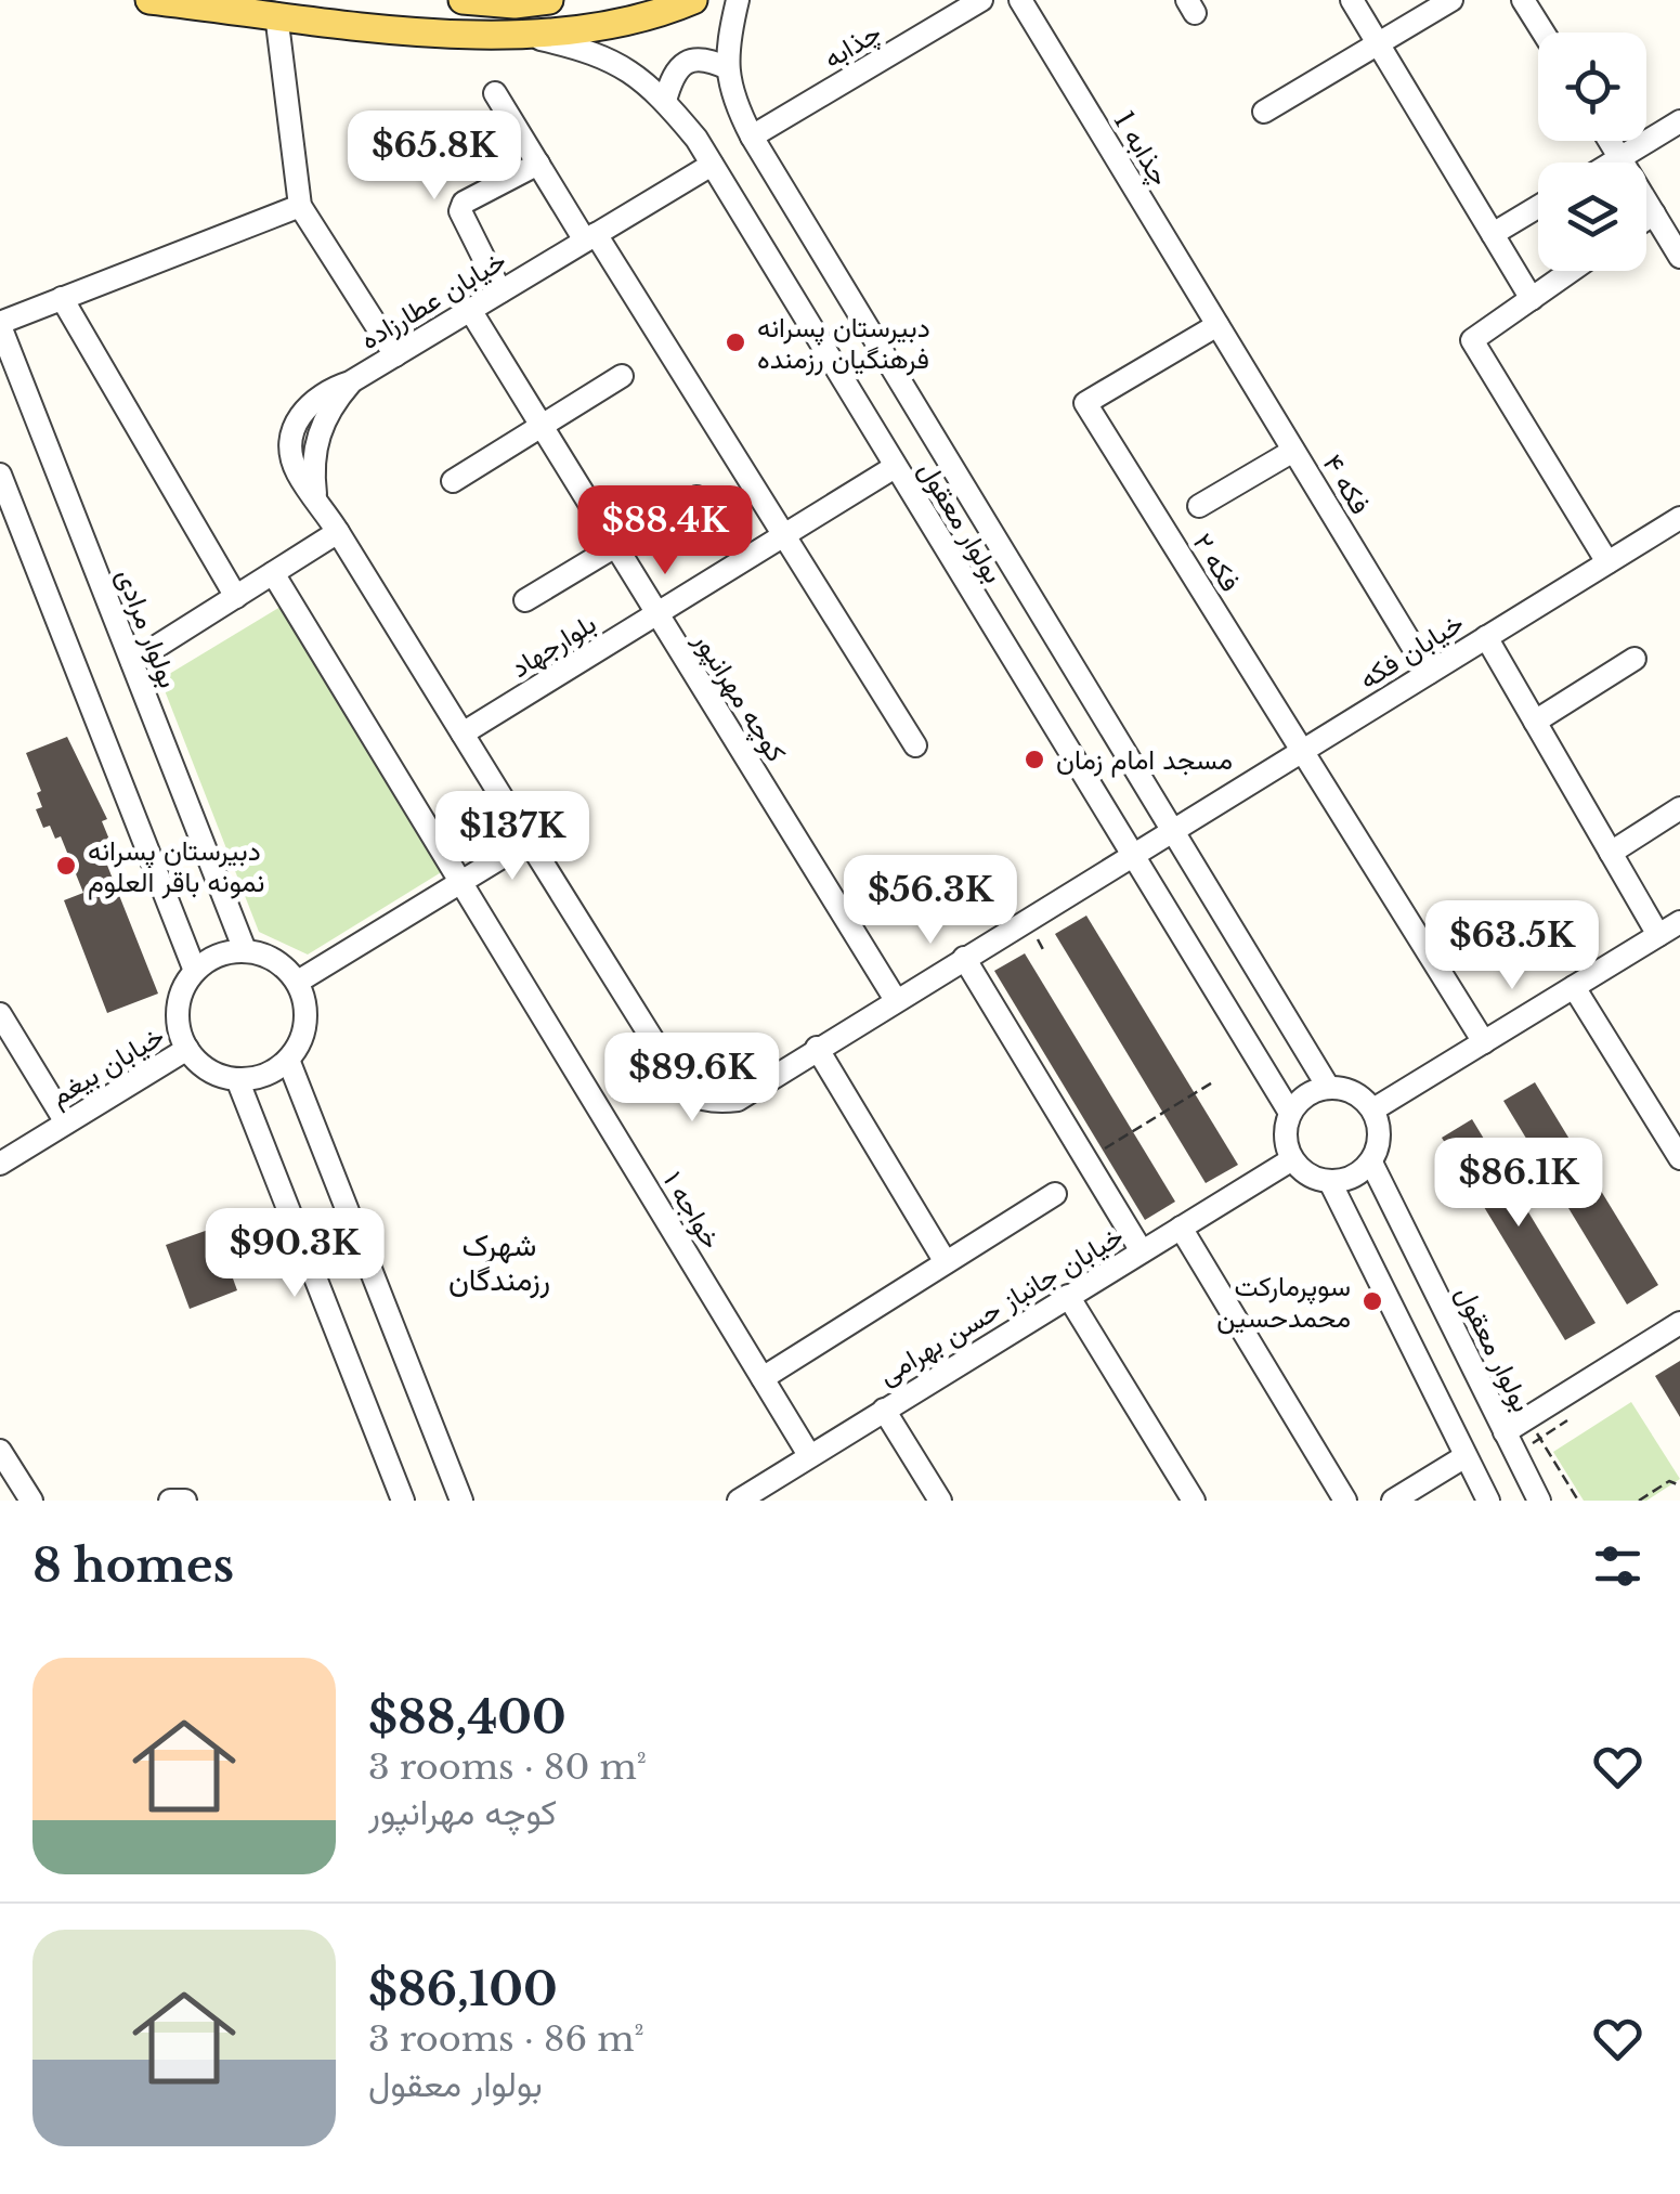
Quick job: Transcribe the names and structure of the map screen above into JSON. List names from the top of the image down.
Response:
{
  "streets": {
    "street": [
      "چذابه",
      "چذابه 1",
      "خیابان عطارزاده",
      "فکه ۴",
      "بولوار معقول",
      "فکه ۲",
      "بولوار مرادی",
      "بلوارجهاد",
      "خیابان فکه",
      "کوچه مهرانپور",
      "خیابان بیغم",
      "خواجه ۱",
      "خیابان جانباز حسن بهرامی"
    ]
  },
  "crossings": [
    ["چذابه", "بولوار معقول"],
    ["چذابه 1", "فکه ۴"],
    ["چذابه 1", "فکه ۲"],
    ["خیابان عطارزاده", "بولوار معقول"],
    ["خیابان عطارزاده", "بلوارجهاد"],
    ["خیابان عطارزاده", "خیابان فکه"],
    ["خیابان عطارزاده", "کوچه مهرانپور"],
    ["فکه ۴", "فکه ۲"],
    ["فکه ۴", "خیابان فکه"],
    ["بولوار معقول", "بلوارجهاد"],
    ["بولوار معقول", "خیابان فکه"],
    ["بولوار معقول", "خیابان جانباز حسن بهرامی"],
    ["فکه ۲", "خیابان فکه"],
    ["بولوار مرادی", "خیابان بیغم"],
    ["بلوارجهاد", "کوچه مهرانپور"],
    ["خیابان فکه", "کوچه مهرانپور"],
    ["خواجه ۱", "خیابان جانباز حسن بهرامی"]
  ],
  "districts": ["شهرک رزمندگان"],
  "places": [
    "دبیرستان پسرانه فرهنگیان رزمنده",
    "مسجد امام زمان",
    "دبیرستان پسرانه نمونه باقر العلوم",
    "سوپرمارکت محمدحسین"
  ],
  "page": {
    "price": [
      "$65.8K",
      "$88.4K",
      "$137K",
      "$56.3K",
      "$63.5K",
      "$89.6K",
      "$86.1K",
      "$90.3K"
    ],
    "heading": "8 homes",
    "list": [
      {
        "name": "$88,400",
        "note": "3 rooms · 80 m² · کوچه مهرانپور"
      },
      {
        "name": "$86,100",
        "note": "3 rooms · 86 m² · بولوار معقول"
      }
    ]
  }
}
